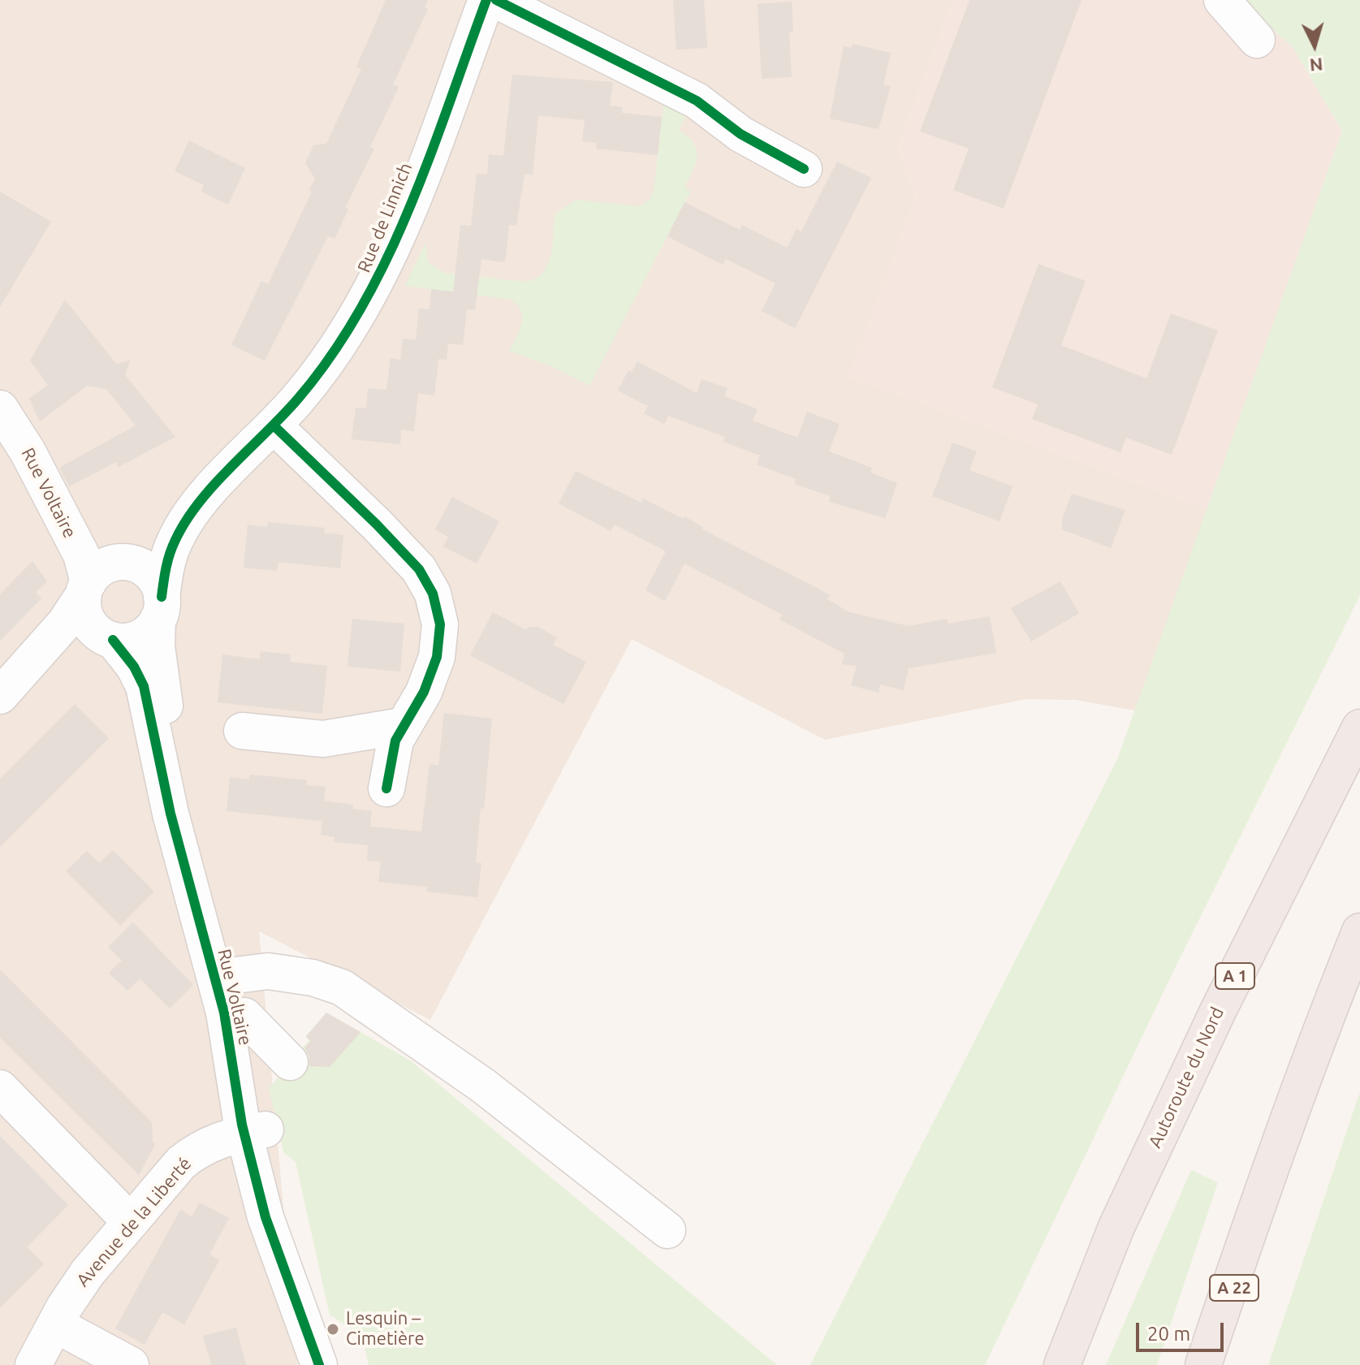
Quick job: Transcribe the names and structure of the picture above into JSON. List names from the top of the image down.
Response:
{
  "streets": {
    "highway": ["A 1", "Autoroute du Nord", "A 22"],
    "street": ["Rue de Linnich", "Rue Voltaire", "Avenue de la Liberté"]
  },
  "crossings": [
    ["Rue de Linnich", "Rue Voltaire"],
    ["Rue Voltaire", "Avenue de la Liberté"]
  ],
  "places": ["Lesquin – Cimetière"],
  "scale_bar": "20 m",
  "north": "bottom"
}
